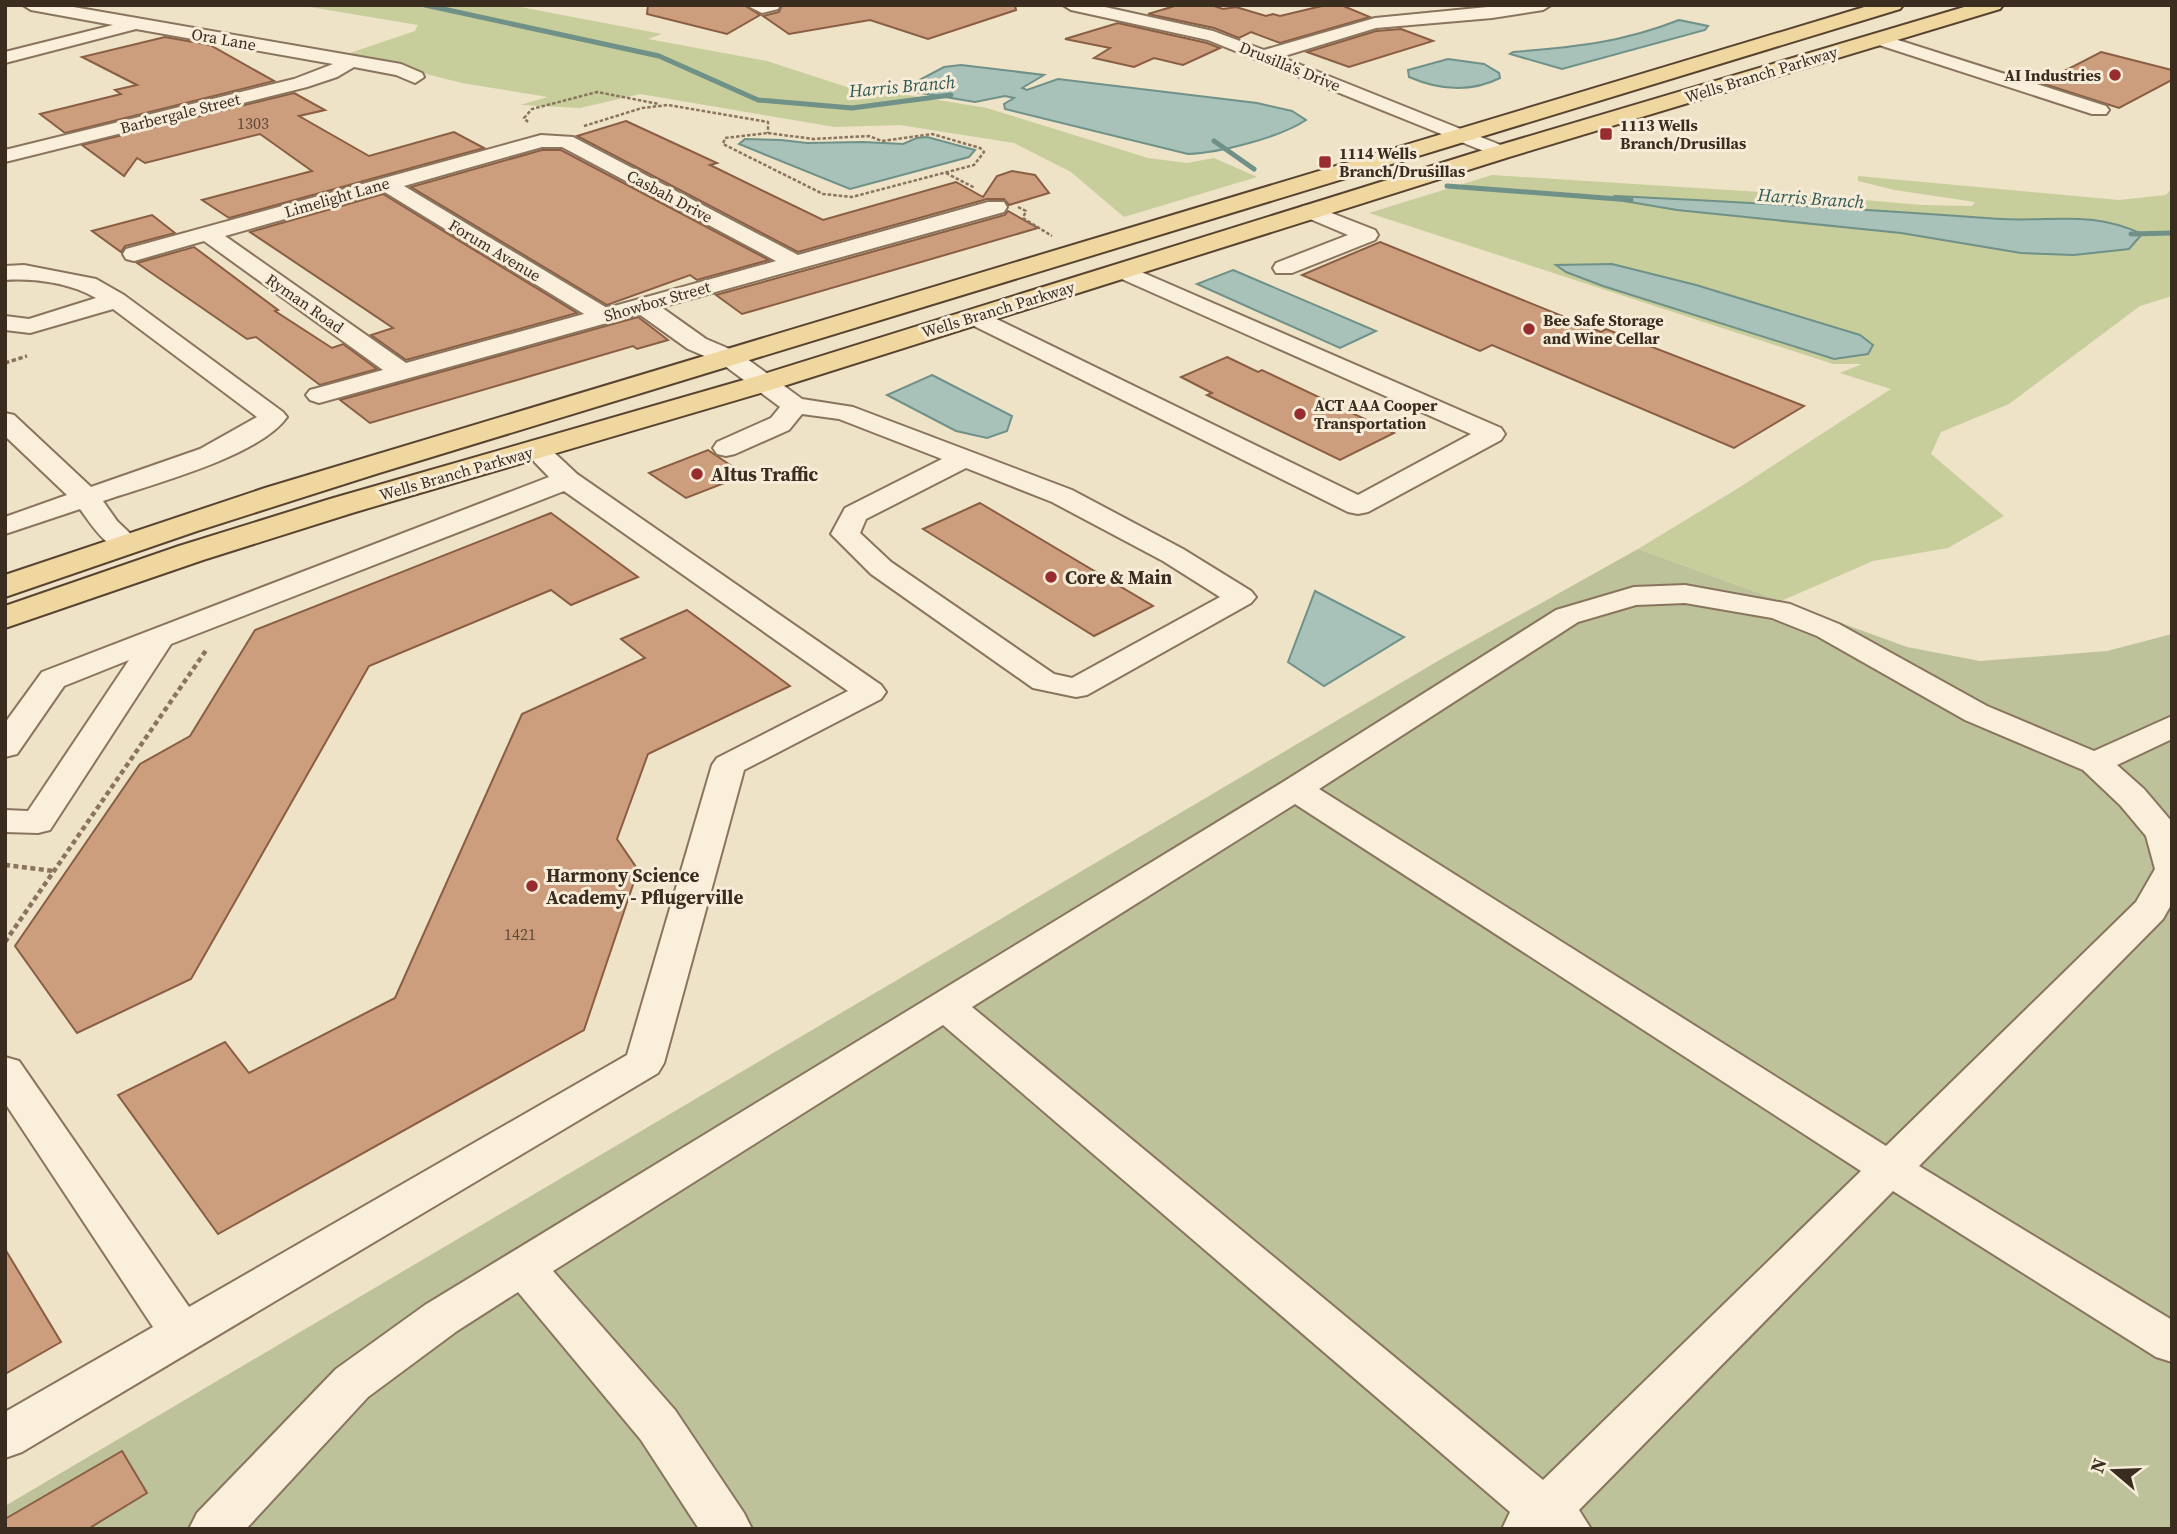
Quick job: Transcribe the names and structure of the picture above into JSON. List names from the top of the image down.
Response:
{
  "streets": {
    "main road": ["Wells Branch Parkway"],
    "street": [
      "Ora Lane",
      "Drusilla's Drive",
      "Barbergale Street",
      "Casbah Drive",
      "Limelight Lane",
      "Forum Avenue",
      "Showbox Street",
      "Ryman Road"
    ]
  },
  "crossings": [
    ["Ora Lane", "Barbergale Street"],
    ["Drusilla's Drive", "Wells Branch Parkway"],
    ["Casbah Drive", "Limelight Lane"],
    ["Casbah Drive", "Showbox Street"],
    ["Limelight Lane", "Forum Avenue"],
    ["Limelight Lane", "Ryman Road"],
    ["Forum Avenue", "Showbox Street"],
    ["Showbox Street", "Ryman Road"]
  ],
  "water": ["Harris Branch"],
  "places": {
    "other": [
      "AI Industries",
      "Bee Safe Storage and Wine Cellar",
      "ACT AAA Cooper Transportation",
      "Altus Traffic",
      "Core & Main",
      "Harmony Science Academy - Pflugerville"
    ],
    "transit": ["1113 Wells Branch/Drusillas", "1114 Wells Branch/Drusillas"]
  },
  "house_numbers": ["1303", "1421"],
  "north": "left"
}
